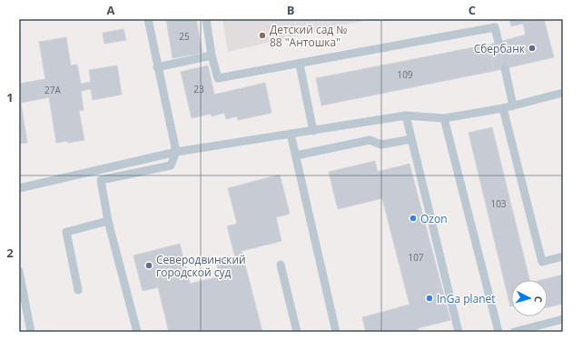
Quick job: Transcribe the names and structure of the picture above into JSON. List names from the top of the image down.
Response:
{
  "places": [
    "Детский сад № 88 \"Антошка\"",
    "Сбербанк",
    "Ozon",
    "Северодвинский городской суд",
    "InGa planet"
  ],
  "house_numbers": [
    "25",
    "109",
    "23",
    "27А",
    "103",
    "107"
  ],
  "north": "right",
  "grid": {
    "columns": ["A", "B", "C"],
    "rows": ["1", "2"]
  }
}
